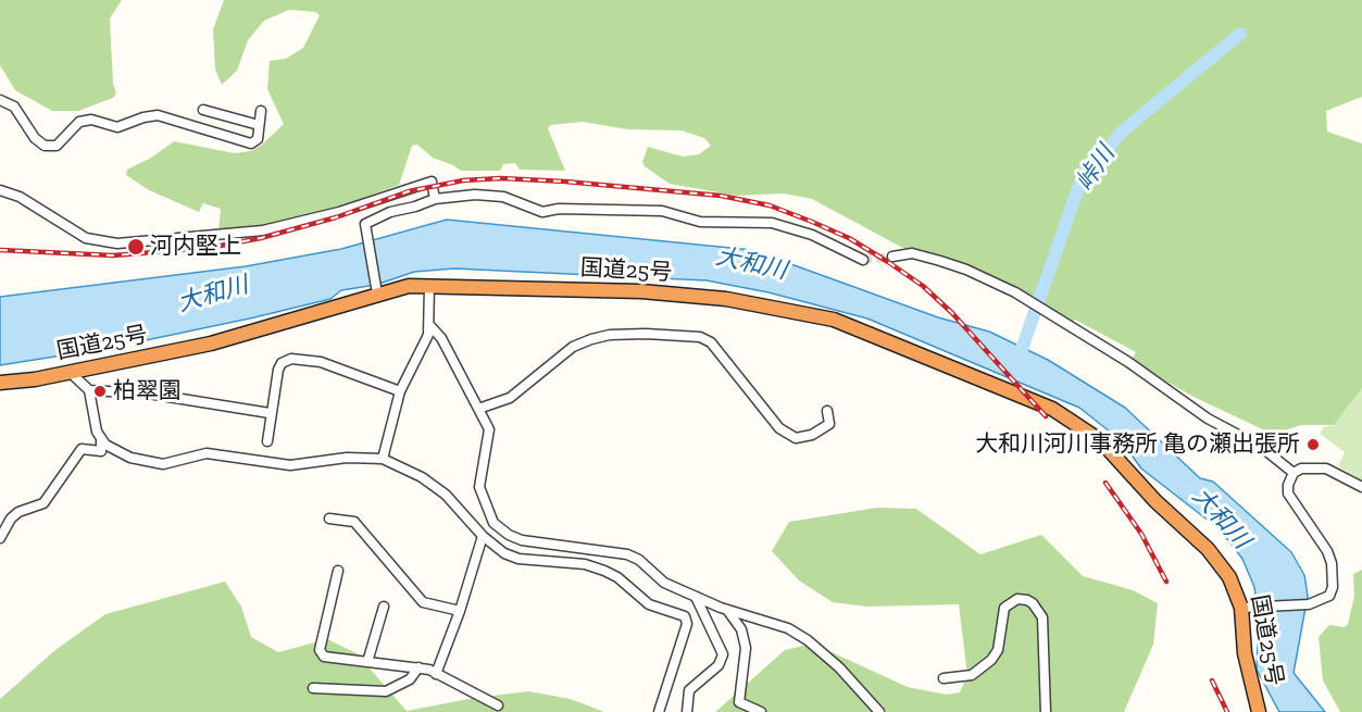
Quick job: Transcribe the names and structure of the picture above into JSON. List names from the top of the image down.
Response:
{
  "streets": {
    "highway": ["国道25号"]
  },
  "water": ["峠川", "大和川"],
  "places": ["河内堅上", "柏翠園", "大和川河川事務所 亀の瀬出張所"]
}
